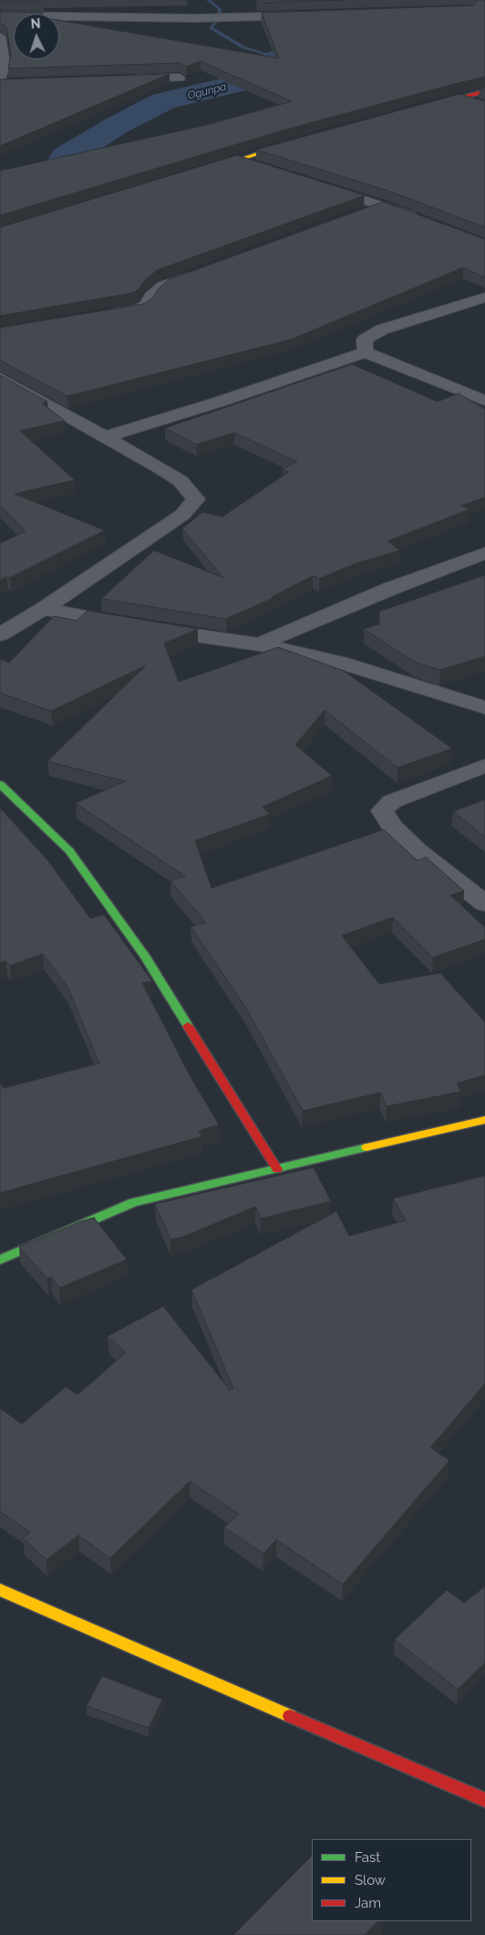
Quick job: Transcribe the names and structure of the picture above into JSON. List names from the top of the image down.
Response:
{
  "water": ["Ogunpa"],
  "legend": ["Fast", "Slow", "Jam"],
  "north": "top"
}
